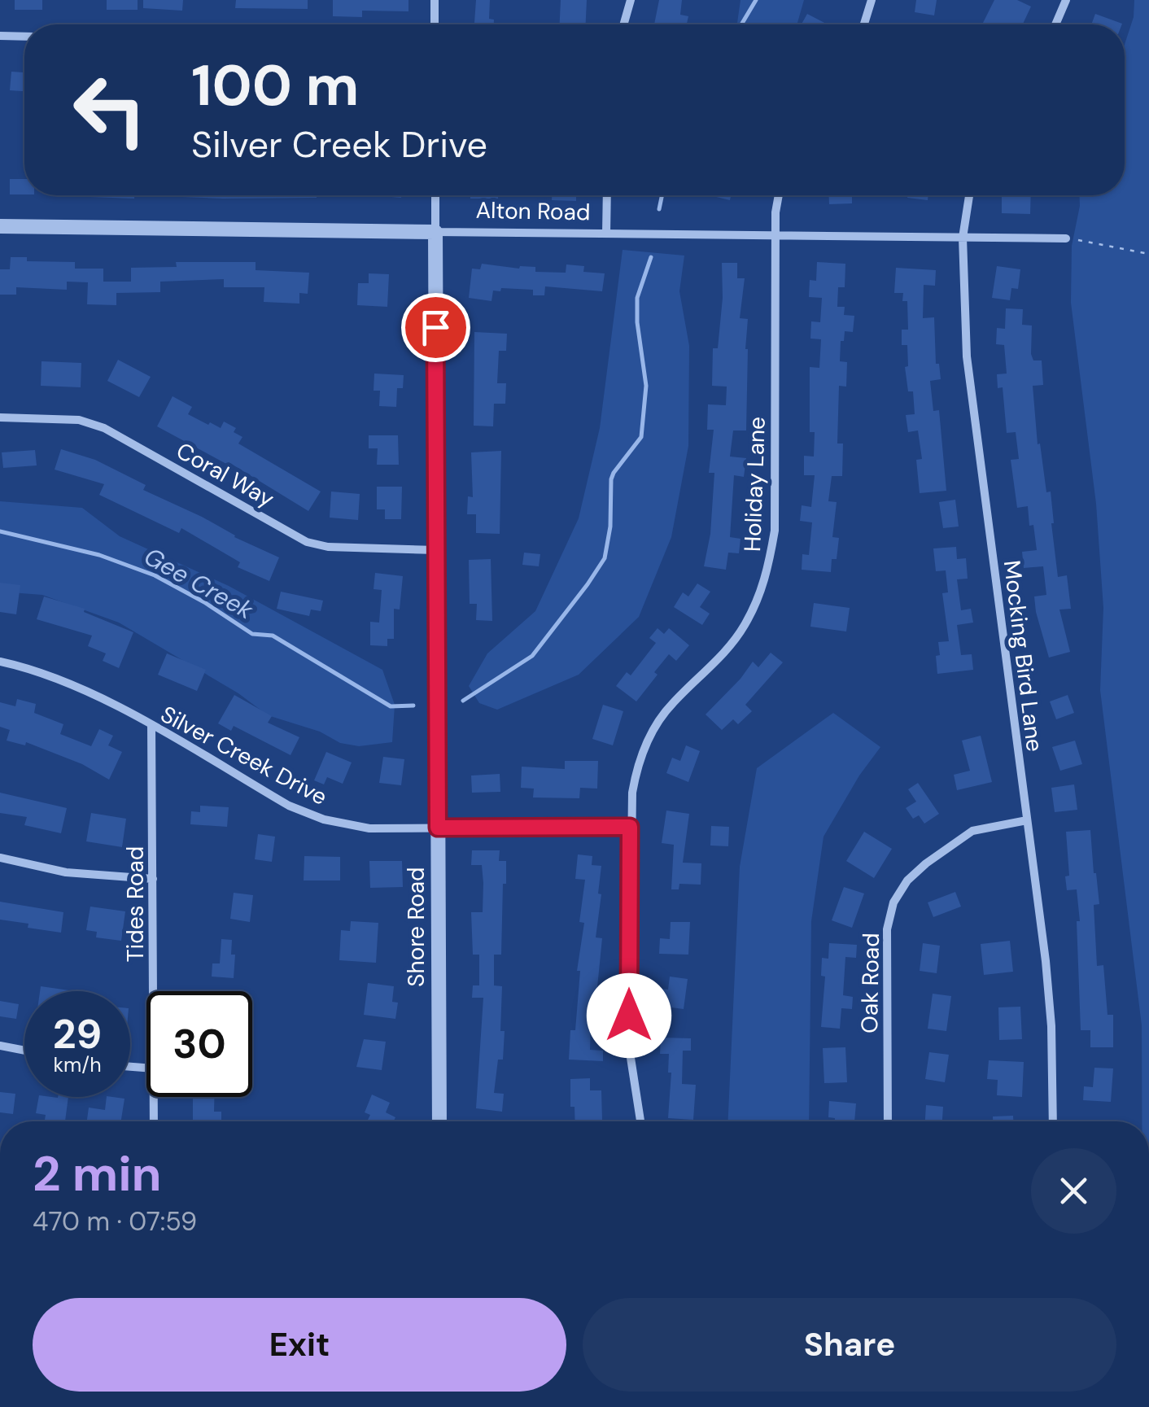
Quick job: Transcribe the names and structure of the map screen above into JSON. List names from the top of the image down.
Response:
{
  "streets": {
    "street": [
      "Alton Road",
      "Coral Way",
      "Holiday Lane",
      "Mocking Bird Lane",
      "Silver Creek Drive",
      "Tides Road",
      "Shore Road",
      "Oak Road"
    ]
  },
  "crossings": [
    ["Alton Road", "Holiday Lane"],
    ["Alton Road", "Mocking Bird Lane"],
    ["Alton Road", "Shore Road"],
    ["Coral Way", "Shore Road"],
    ["Holiday Lane", "Silver Creek Drive"],
    ["Mocking Bird Lane", "Oak Road"],
    ["Silver Creek Drive", "Tides Road"],
    ["Silver Creek Drive", "Shore Road"]
  ],
  "water": ["Gee Creek"],
  "page": {
    "turn": ["100 m", "Silver Creek Drive"],
    "speed": "29 km/h",
    "limit": "30",
    "heading": ["2 min", "470 m · 07:59"],
    "buttons": ["Exit", "Share"]
  }
}
